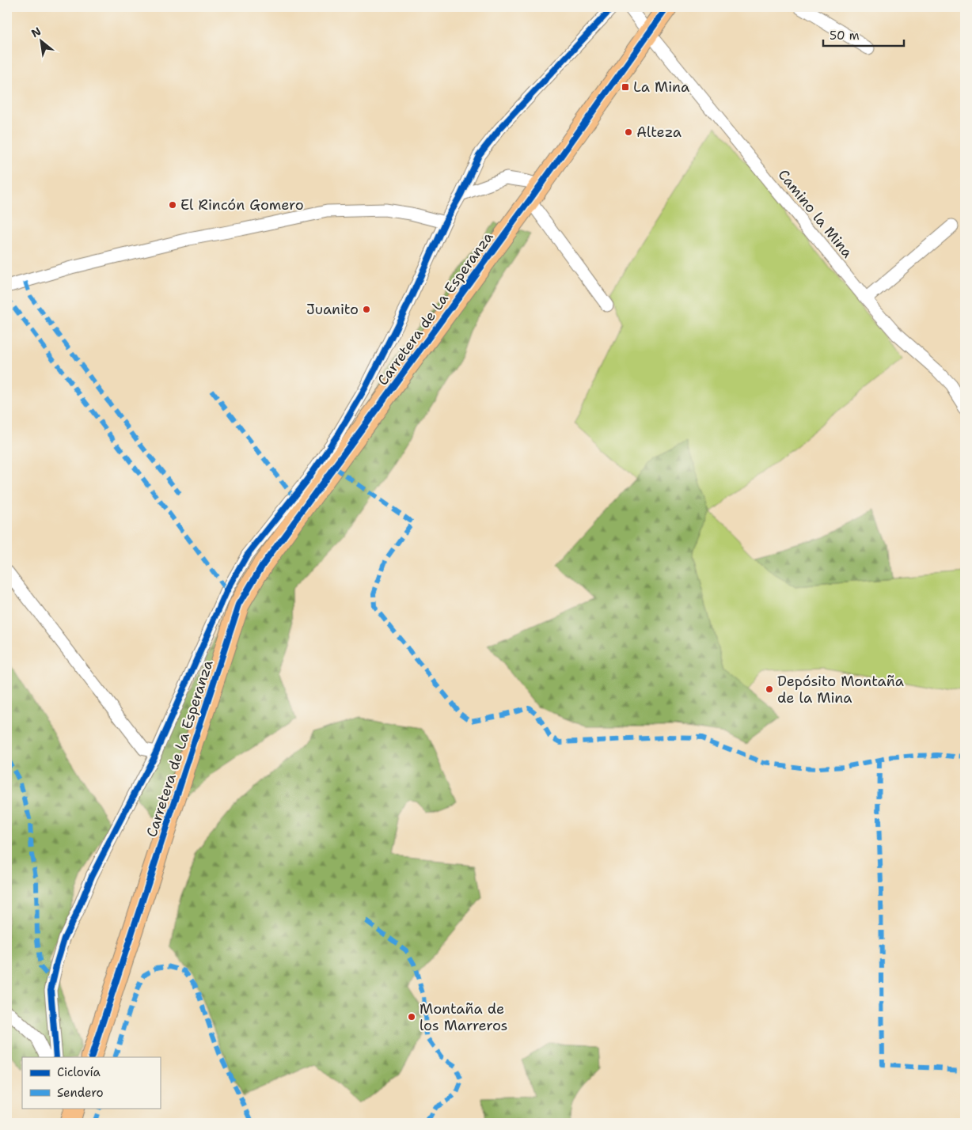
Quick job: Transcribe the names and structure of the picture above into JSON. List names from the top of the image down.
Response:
{
  "streets": {
    "main road": ["Carretera de La Esperanza"],
    "street": ["Camino la Mina"]
  },
  "crossings": [
    ["Camino la Mina", "Carretera de La Esperanza"]
  ],
  "places": {
    "transit": ["La Mina"],
    "other": [
      "Alteza",
      "El Rincón Gomero",
      "Juanito",
      "Depósito Montaña de la Mina",
      "Montaña de los Marreros"
    ]
  },
  "legend": ["Ciclovía", "Sendero"],
  "scale_bar": "50 m",
  "north": "top left"
}
